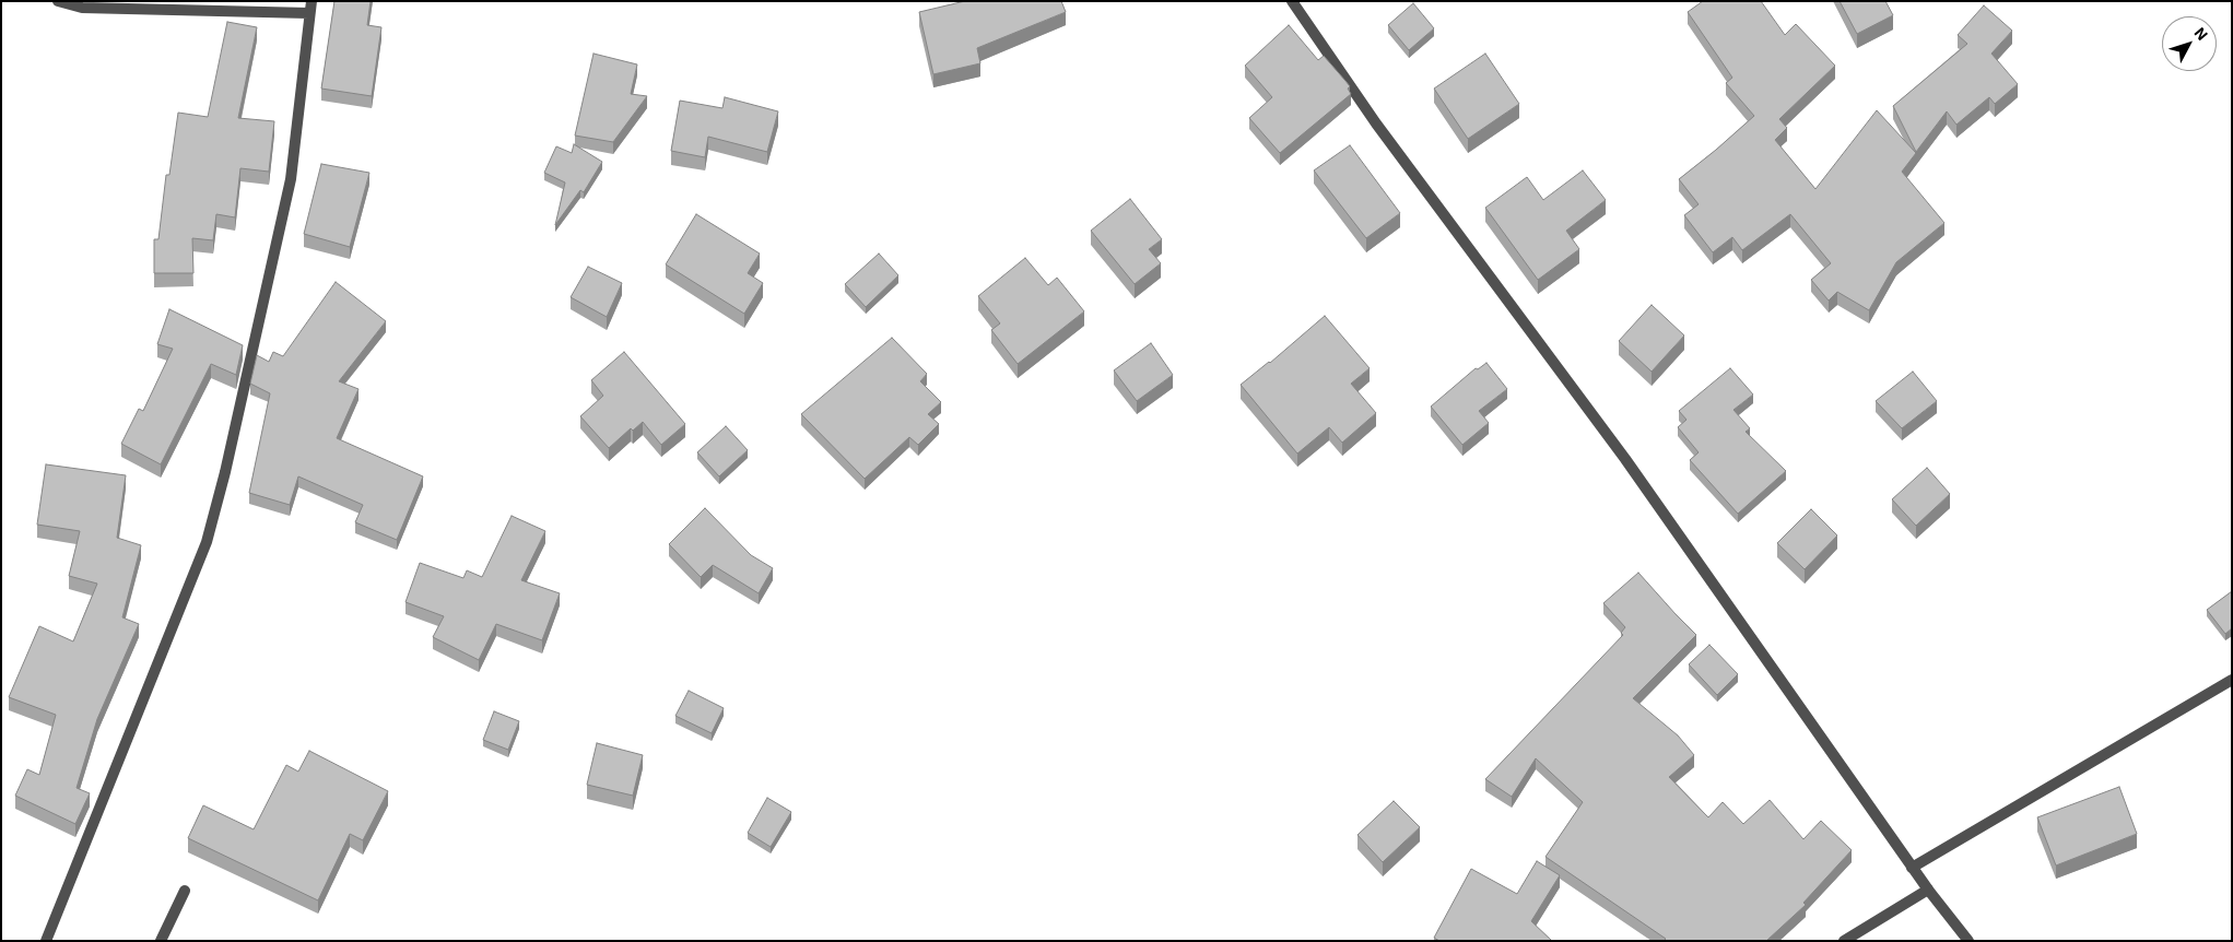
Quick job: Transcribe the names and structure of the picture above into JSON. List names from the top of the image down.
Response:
{
  "north": "top right"
}
